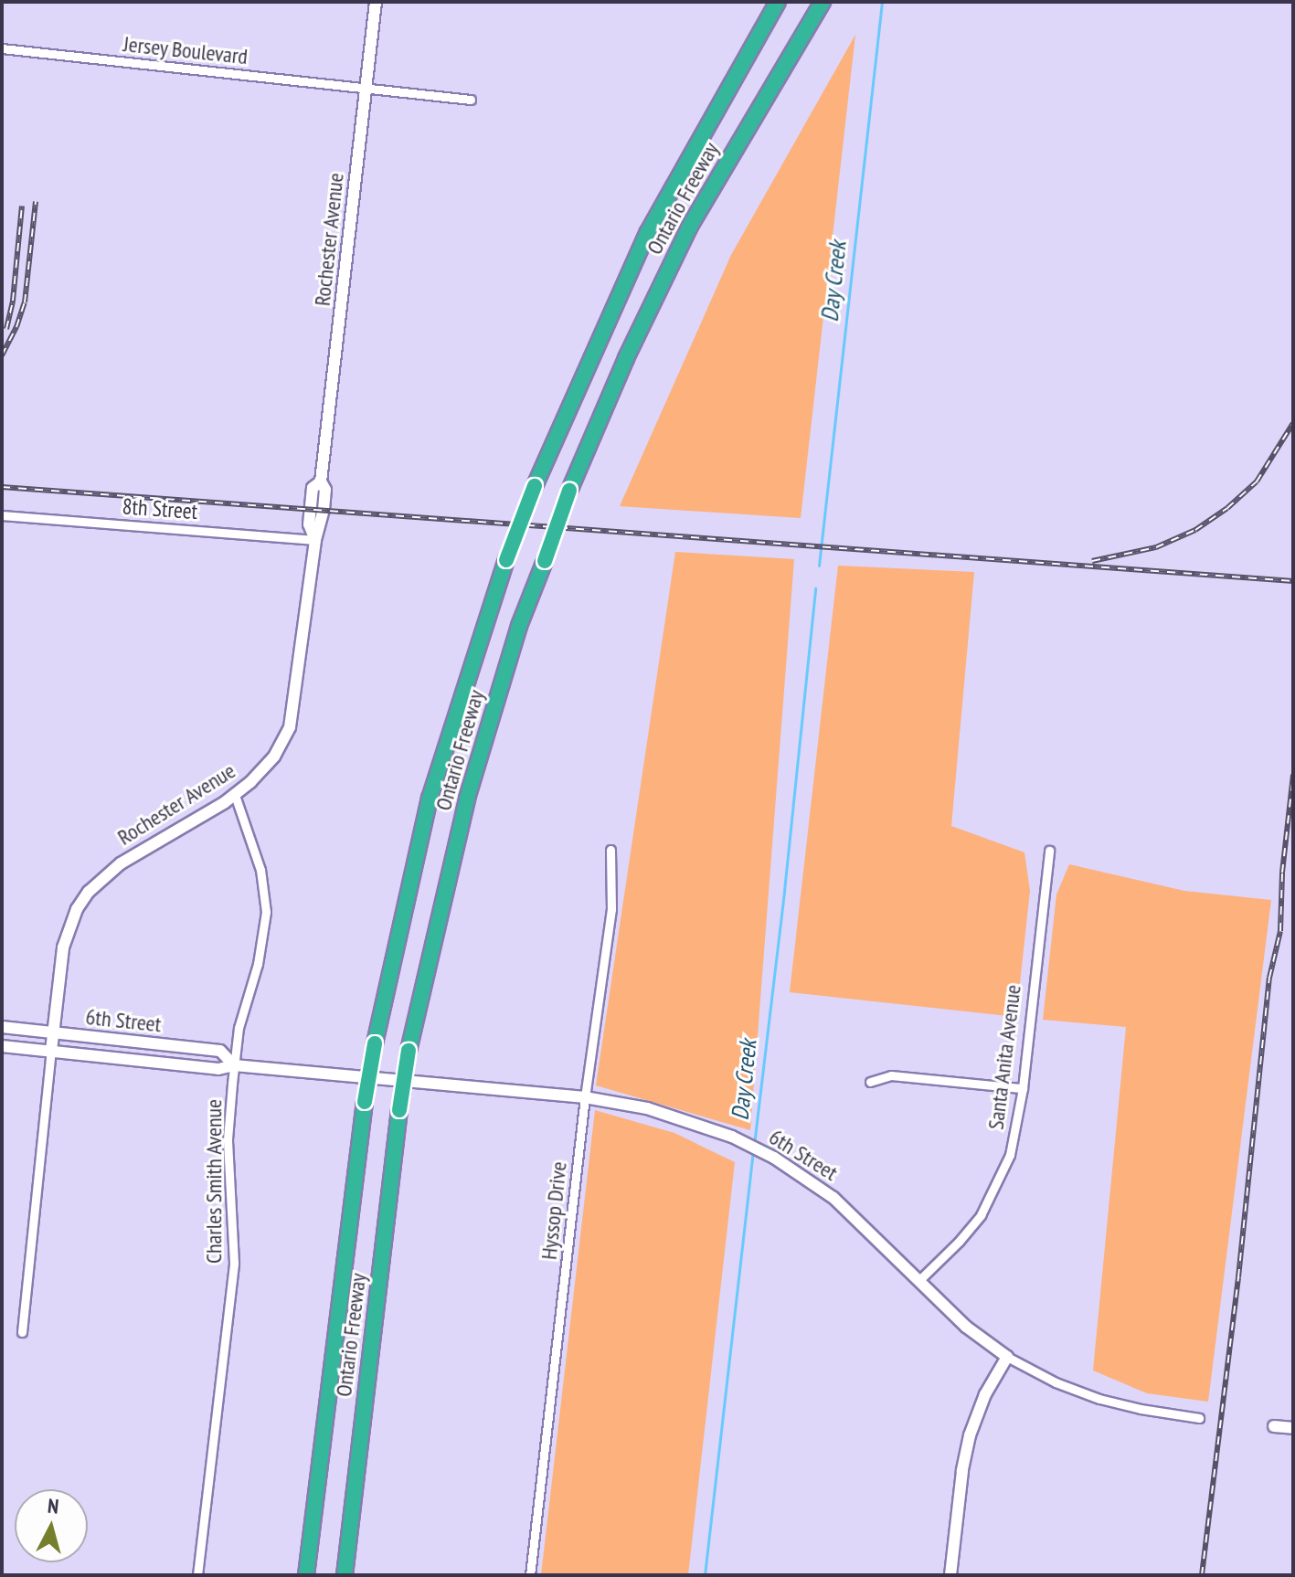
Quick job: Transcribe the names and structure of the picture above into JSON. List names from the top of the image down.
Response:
{
  "streets": {
    "highway": ["Ontario Freeway"],
    "street": [
      "Jersey Boulevard",
      "Rochester Avenue",
      "8th Street",
      "6th Street",
      "Santa Anita Avenue",
      "Charles Smith Avenue",
      "Hyssop Drive"
    ]
  },
  "crossings": [
    ["Jersey Boulevard", "Rochester Avenue"],
    ["Rochester Avenue", "8th Street"],
    ["Rochester Avenue", "6th Street"],
    ["Rochester Avenue", "Charles Smith Avenue"],
    ["6th Street", "Santa Anita Avenue"],
    ["6th Street", "Charles Smith Avenue"],
    ["6th Street", "Hyssop Drive"]
  ],
  "water": ["Day Creek"],
  "north": "top"
}
